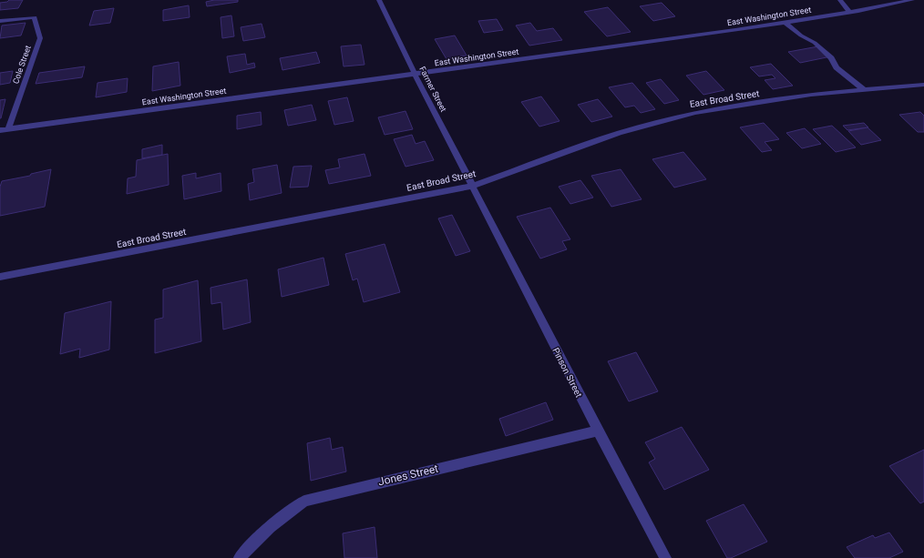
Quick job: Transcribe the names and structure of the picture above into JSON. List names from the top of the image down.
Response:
{
  "streets": {
    "street": [
      "East Washington Street",
      "Cole Street",
      "Farmer Street",
      "East Broad Street",
      "Pinson Street",
      "Jones Street"
    ]
  },
  "crossings": [
    ["East Washington Street", "Cole Street"],
    ["East Washington Street", "Farmer Street"],
    ["Farmer Street", "East Broad Street"],
    ["Farmer Street", "Pinson Street"],
    ["East Broad Street", "Pinson Street"],
    ["Pinson Street", "Jones Street"]
  ]
}
